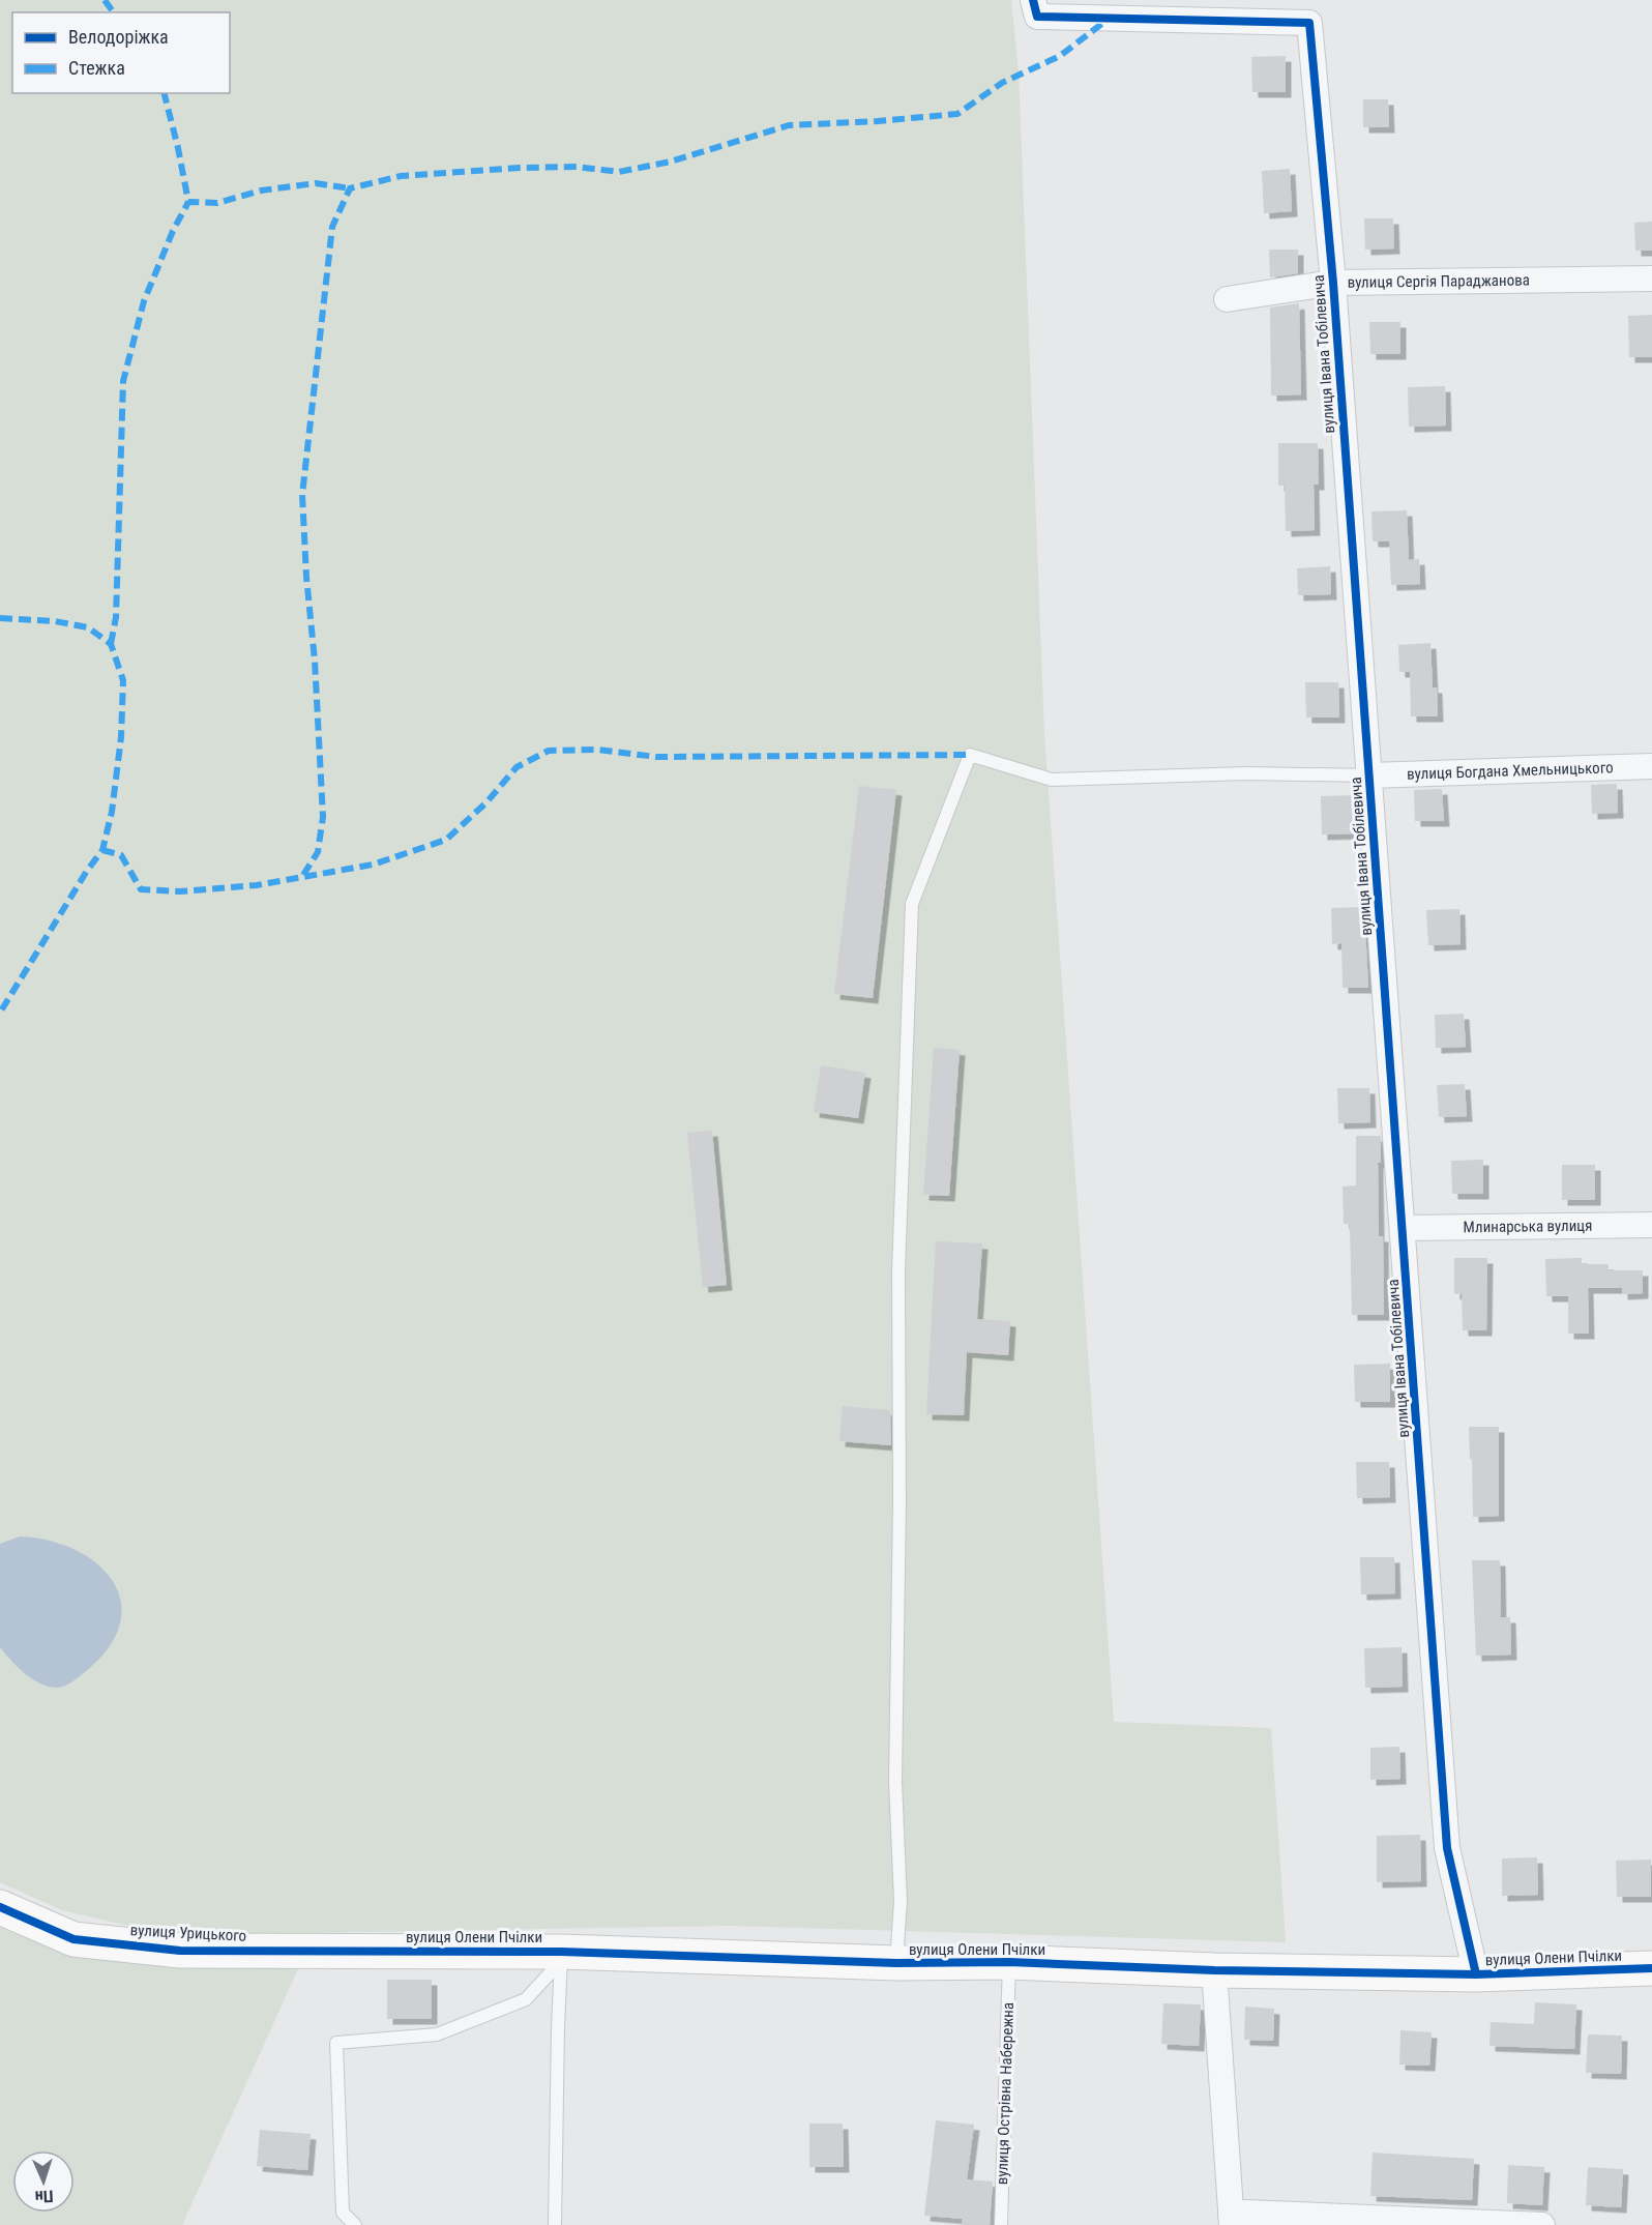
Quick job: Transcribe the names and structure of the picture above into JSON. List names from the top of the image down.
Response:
{
  "streets": {
    "street": [
      "вулиця Сергія Параджанова",
      "вулиця Івана Тобілевича",
      "вулиця Богдана Хмельницького",
      "Млинарська вулиця",
      "вулиця Урицького",
      "вулиця Олени Пчілки"
    ],
    "lane": ["вулиця Острівна Набережна"]
  },
  "crossings": [
    ["вулиця Сергія Параджанова", "вулиця Івана Тобілевича"],
    ["вулиця Івана Тобілевича", "вулиця Богдана Хмельницького"],
    ["вулиця Івана Тобілевича", "Млинарська вулиця"],
    ["вулиця Івана Тобілевича", "вулиця Олени Пчілки"],
    ["вулиця Урицького", "вулиця Олени Пчілки"],
    ["вулиця Олени Пчілки", "вулиця Острівна Набережна"]
  ],
  "legend": ["Велодоріжка", "Стежка"],
  "north": "bottom"
}
